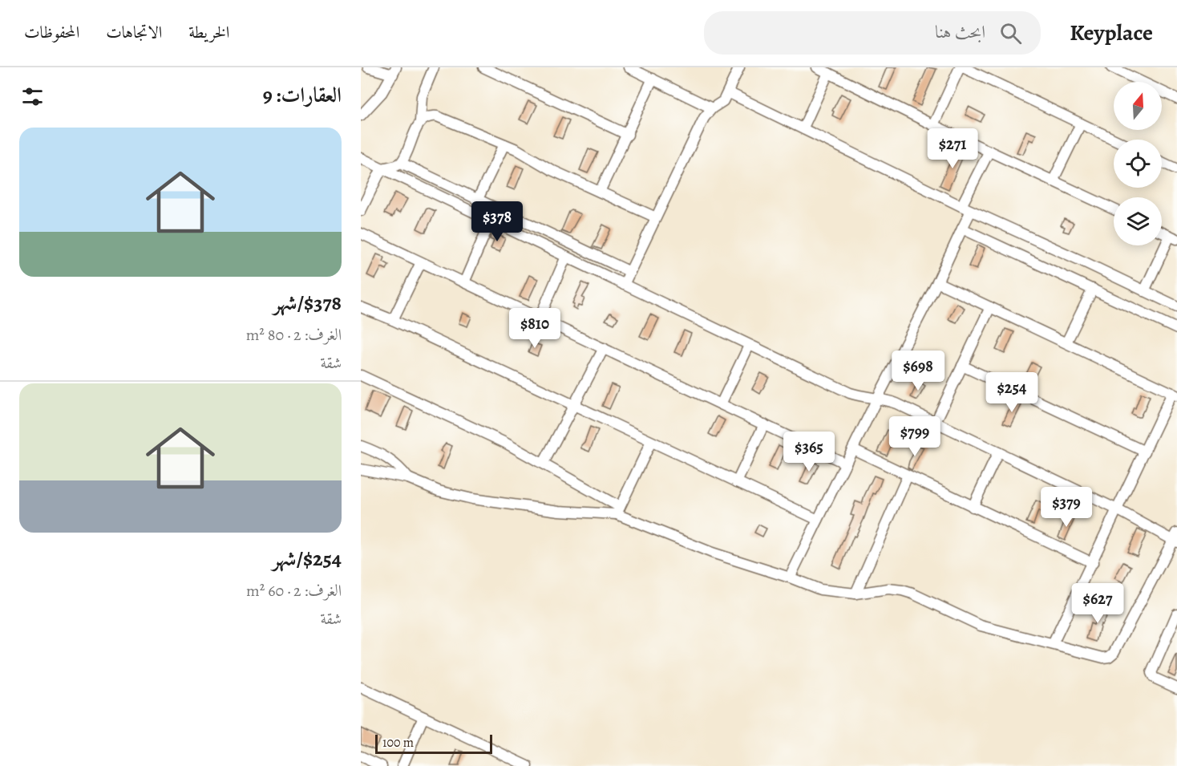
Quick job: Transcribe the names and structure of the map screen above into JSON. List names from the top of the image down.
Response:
{
  "scale_bar": "100 m",
  "north": "top",
  "page": {
    "header": "Keyplace",
    "search": "ابحث هنا",
    "nav": ["الخريطة", "الاتجاهات", "المحفوظات"],
    "heading": "العقارات: 9",
    "list": [
      {
        "name": "$378/شهر",
        "note": "الغرف: 2 · 80 m² · شقة"
      },
      {
        "name": "$254/شهر",
        "note": "الغرف: 2 · 60 m² · شقة"
      }
    ],
    "price": [
      "$271",
      "$378",
      "$810",
      "$698",
      "$254",
      "$799",
      "$365",
      "$379",
      "$627"
    ],
    "scale": "100 m"
  }
}
